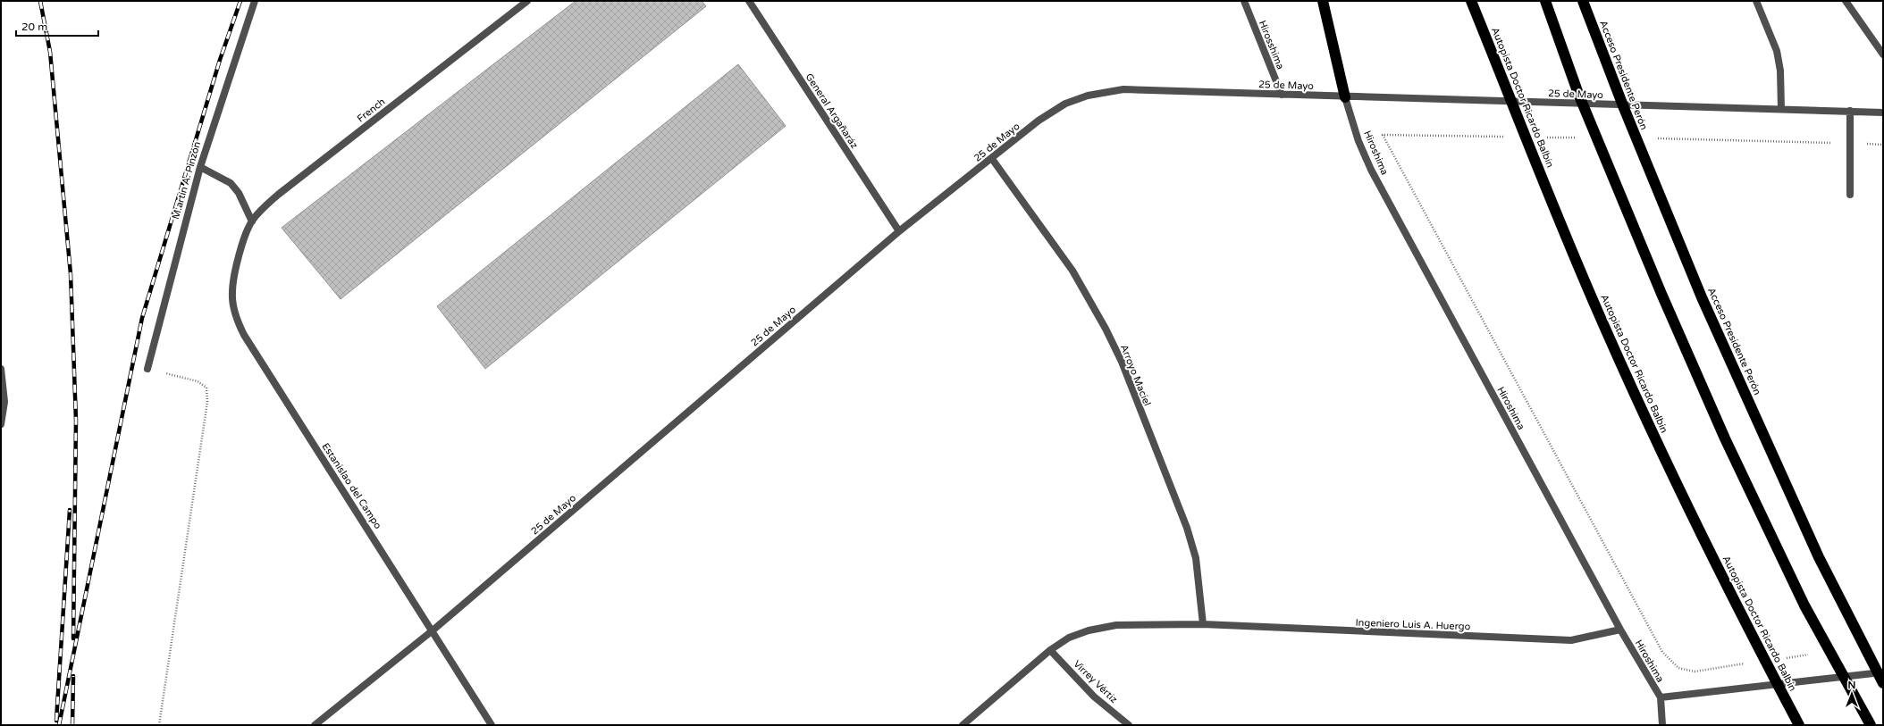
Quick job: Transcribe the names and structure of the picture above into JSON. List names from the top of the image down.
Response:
{
  "streets": {
    "highway": ["Acceso Presidente Perón", "Autopista Doctor Ricardo Balbín"],
    "street": [
      "Hirosshima",
      "25 de Mayo",
      "French",
      "General Argañaráz",
      "Hiroshima",
      "M.artín A. Pinzón",
      "Arroyo Maciel",
      "Estanislao del Campo",
      "Ingeniero Luis A. Huergo",
      "Virrey Vértiz"
    ]
  },
  "crossings": [
    ["Hirosshima", "25 de Mayo"],
    ["25 de Mayo", "General Argañaráz"],
    ["25 de Mayo", "Hiroshima"],
    ["25 de Mayo", "Arroyo Maciel"],
    ["25 de Mayo", "Estanislao del Campo"],
    ["French", "Estanislao del Campo"],
    ["Hiroshima", "Ingeniero Luis A. Huergo"],
    ["Arroyo Maciel", "Ingeniero Luis A. Huergo"],
    ["Ingeniero Luis A. Huergo", "Virrey Vértiz"]
  ],
  "scale_bar": "20 m",
  "north": "top"
}
